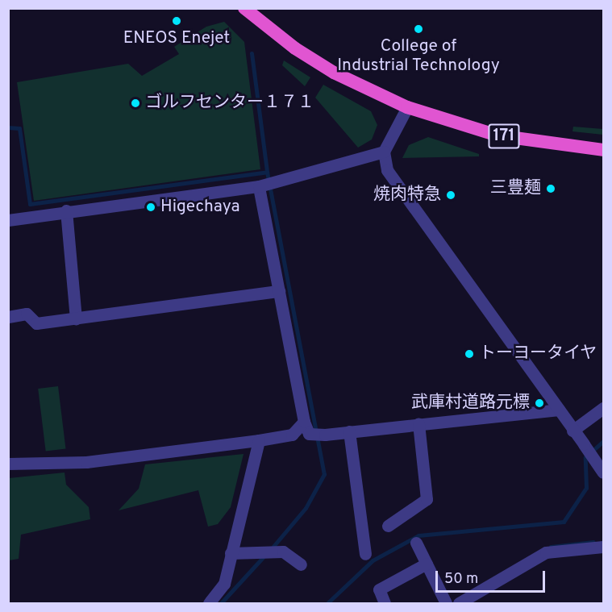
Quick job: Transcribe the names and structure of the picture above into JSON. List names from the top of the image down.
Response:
{
  "streets": {
    "highway": ["171"]
  },
  "places": [
    "ENEOS Enejet",
    "College of Industrial Technology",
    "ゴルフセンター１７１",
    "三豊麺",
    "焼肉特急",
    "Higechaya",
    "トーヨータイヤ",
    "武庫村道路元標"
  ],
  "scale_bar": "50 m"
}
